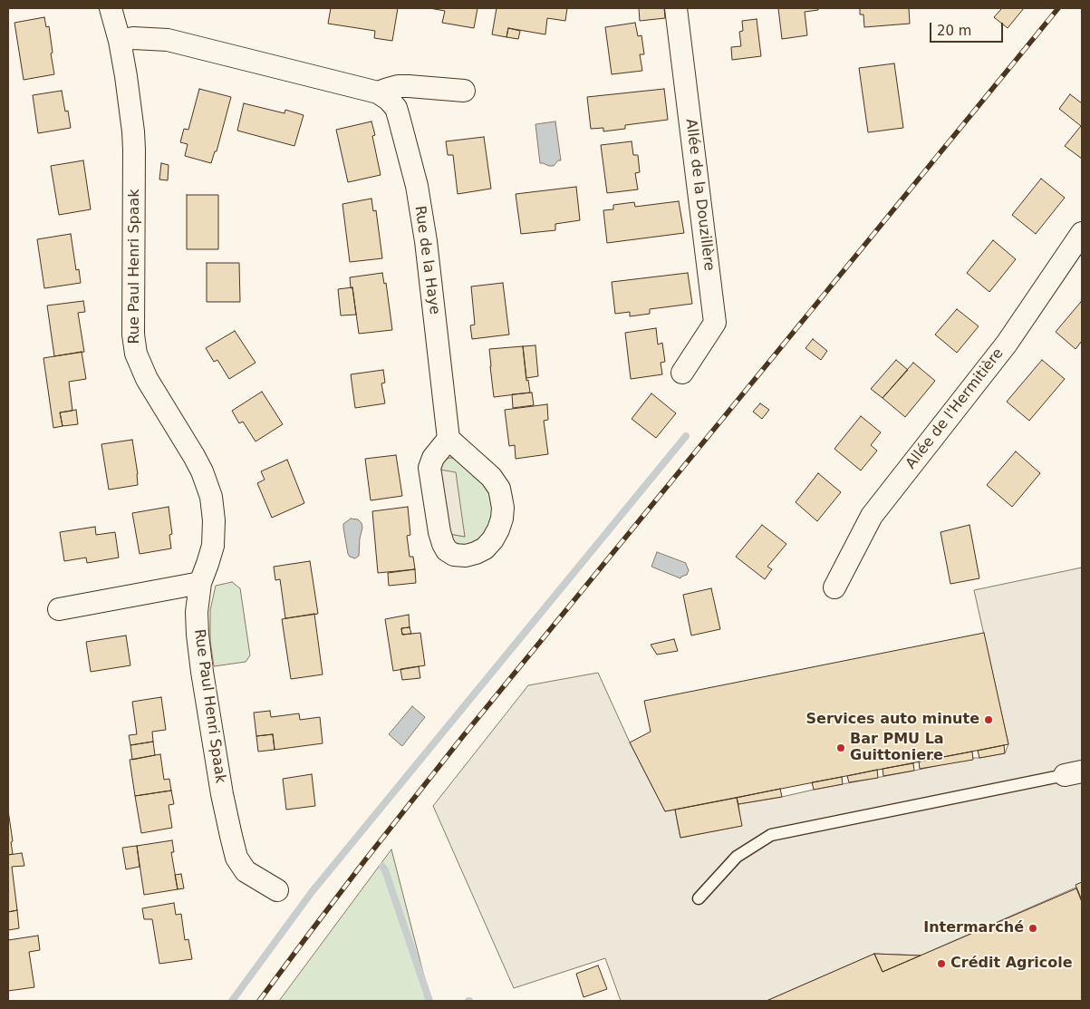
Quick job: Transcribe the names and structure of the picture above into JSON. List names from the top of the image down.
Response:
{
  "streets": {
    "street": [
      "Allée de la Douzillère",
      "Rue de la Haye",
      "Rue Paul Henri Spaak",
      "Allée de l'Hermitière"
    ]
  },
  "crossings": [
    ["Rue de la Haye", "Rue Paul Henri Spaak"]
  ],
  "places": [
    "Services auto minute",
    "Bar PMU La Guittoniere",
    "Intermarché",
    "Crédit Agricole"
  ],
  "scale_bar": "20 m"
}
